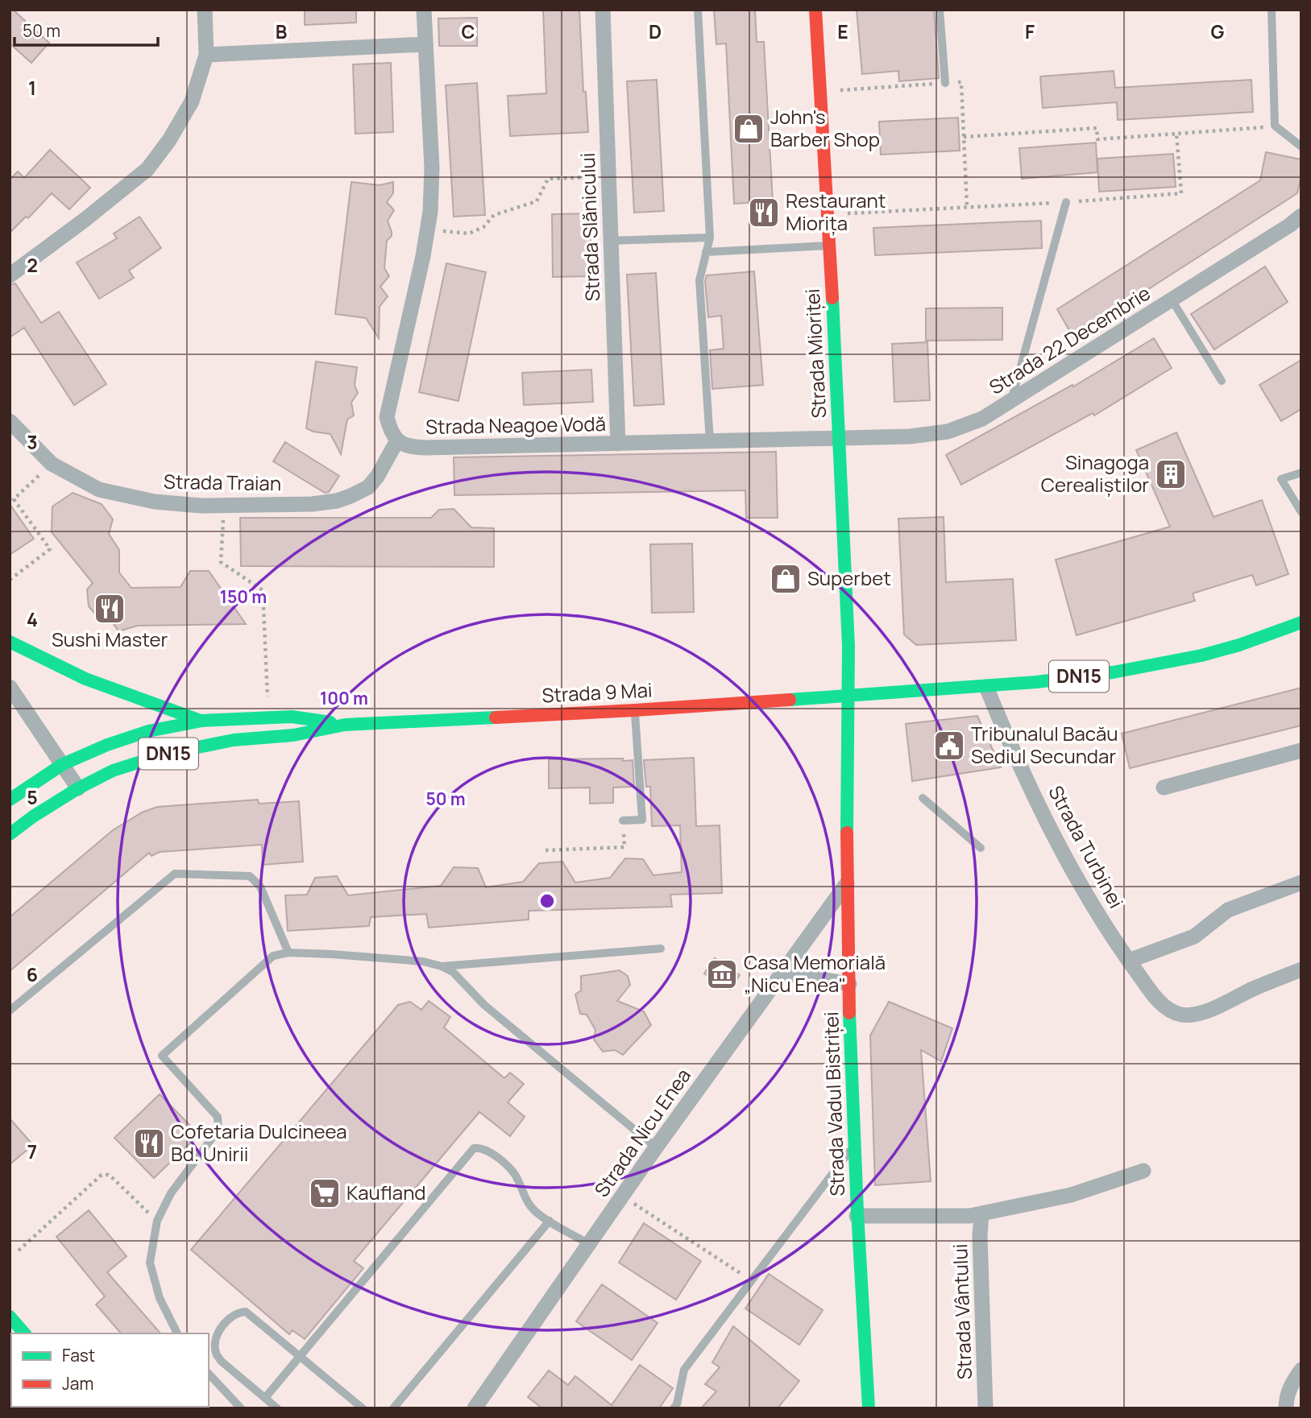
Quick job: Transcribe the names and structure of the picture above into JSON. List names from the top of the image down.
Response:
{
  "streets": {
    "main road": [
      "Strada Mioriței",
      "DN15",
      "Strada 9 Mai",
      "Strada Vadul Bistriței"
    ],
    "street": [
      "Strada Slănicului",
      "Strada 22 Decembrie",
      "Strada Neagoe Vodă",
      "Strada Traian",
      "Strada Turbinei",
      "Strada Nicu Enea",
      "Strada Vântului"
    ]
  },
  "crossings": [
    ["Strada Slănicului", "Strada Neagoe Vodă"],
    ["Strada 22 Decembrie", "Strada Mioriței"],
    ["Strada 22 Decembrie", "Strada Neagoe Vodă"],
    ["Strada Mioriței", "Strada Neagoe Vodă"],
    ["Strada Mioriței", "DN15"],
    ["Strada Mioriței", "Strada 9 Mai"],
    ["Strada Mioriței", "Strada Vadul Bistriței"],
    ["Strada Neagoe Vodă", "Strada Traian"],
    ["DN15", "Strada 9 Mai"],
    ["DN15", "Strada Turbinei"],
    ["DN15", "Strada Vadul Bistriței"],
    ["Strada 9 Mai", "Strada Vadul Bistriței"],
    ["Strada Vadul Bistriței", "Strada Nicu Enea"],
    ["Strada Vadul Bistriței", "Strada Vântului"]
  ],
  "places": {
    "shop": ["John's Barber Shop", "Superbet"],
    "restaurant": ["Restaurant Miorița", "Sushi Master", "Cofetaria Dulcineea Bd. Unirii"],
    "building": ["Sinagoga Cerealiștilor"],
    "public building": ["Tribunalul Bacău Sediul Secundar"],
    "museum": ["Casa Memorială „Nicu Enea\""],
    "supermarket": ["Kaufland"]
  },
  "legend": ["Fast", "Jam"],
  "scale_bar": "50 m",
  "grid": {
    "columns": [
      "B",
      "C",
      "D",
      "E",
      "F",
      "G"
    ],
    "rows": [
      "1",
      "2",
      "3",
      "4",
      "5",
      "6",
      "7"
    ]
  },
  "rings": ["150 m", "100 m", "50 m"]
}
